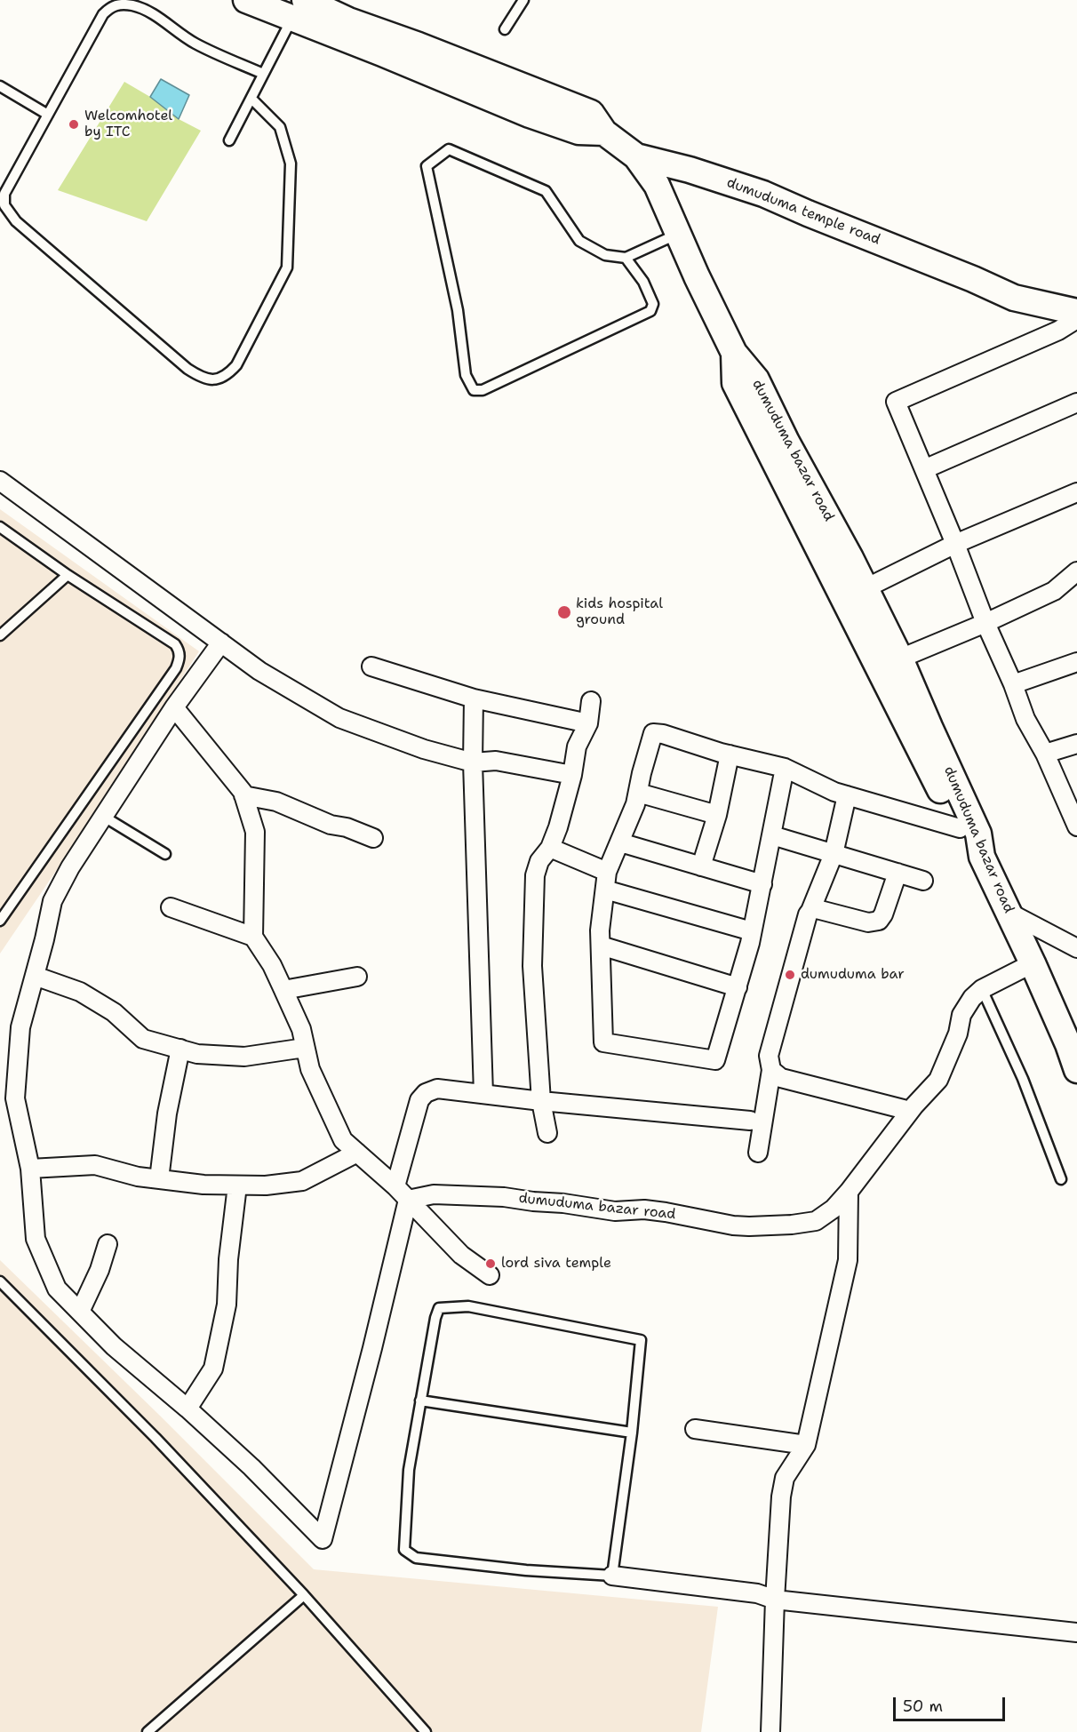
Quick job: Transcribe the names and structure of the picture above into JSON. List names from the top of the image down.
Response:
{
  "streets": {
    "street": ["dumuduma temple road", "dumuduma bazar road"]
  },
  "crossings": [
    ["dumuduma temple road", "dumuduma bazar road"]
  ],
  "places": [
    "Welcomhotel by ITC",
    "kids hospital ground",
    "dumuduma bar",
    "lord siva temple"
  ],
  "scale_bar": "50 m"
}
